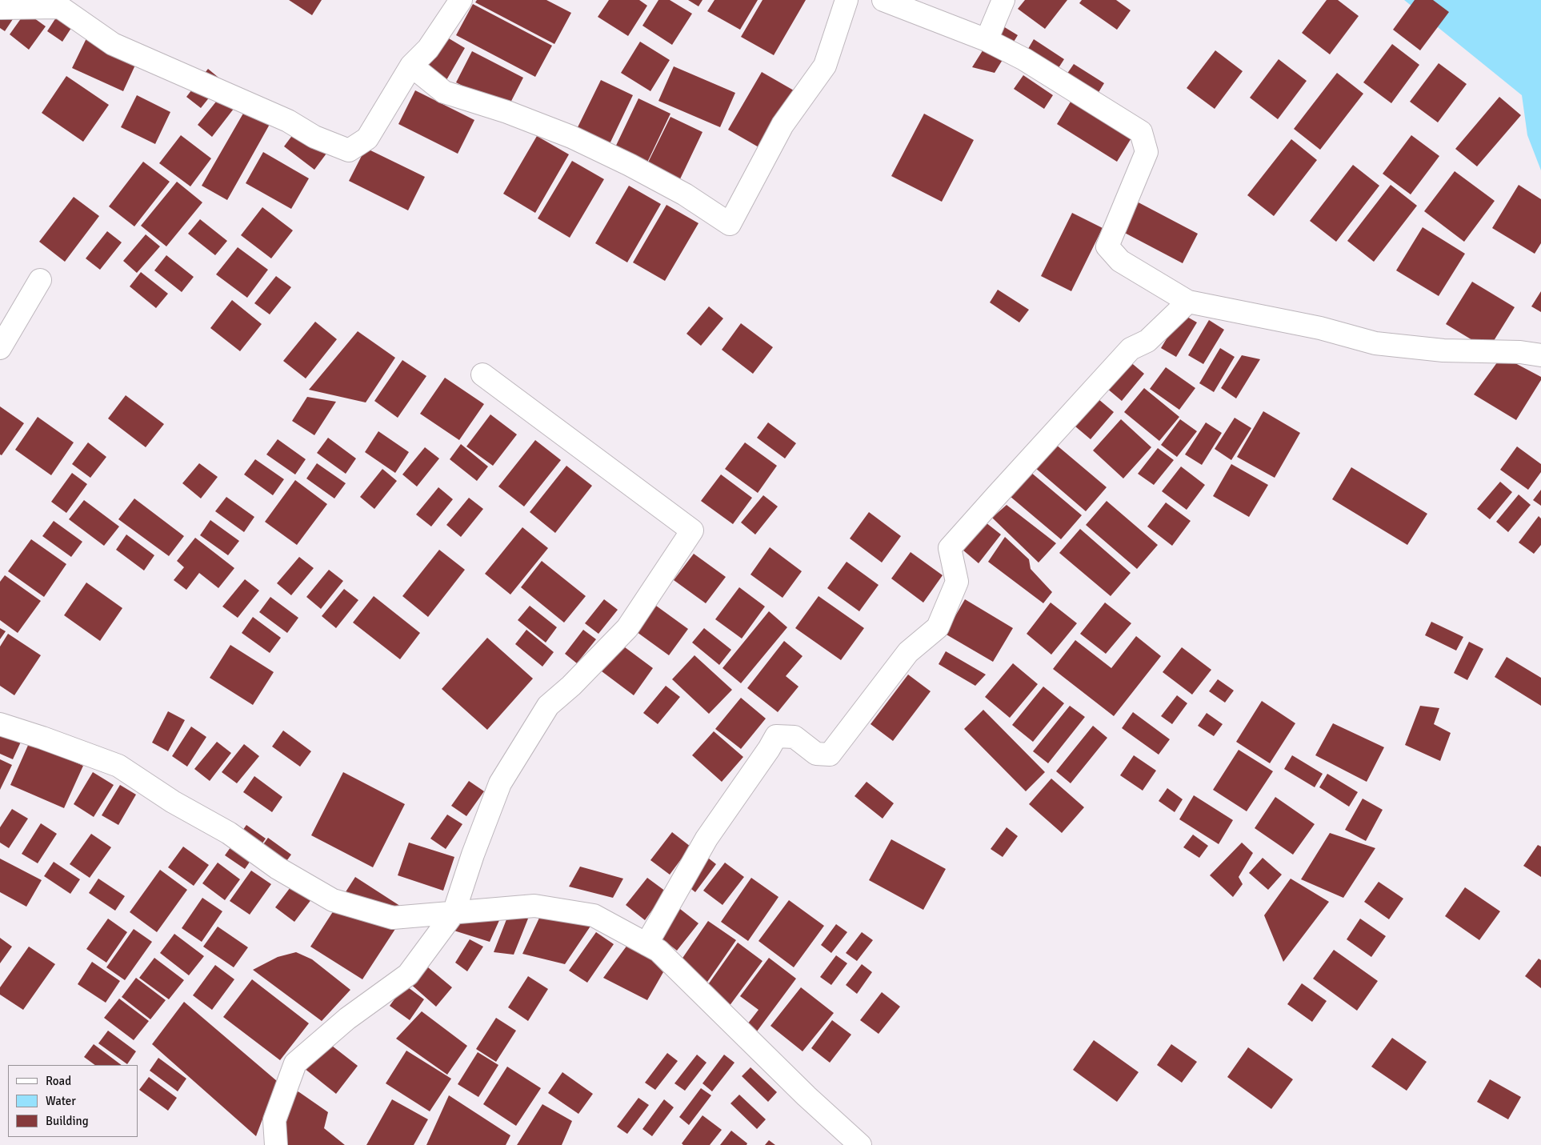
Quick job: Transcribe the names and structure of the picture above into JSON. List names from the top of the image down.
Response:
{
  "legend": ["Road", "Water", "Building"]
}
